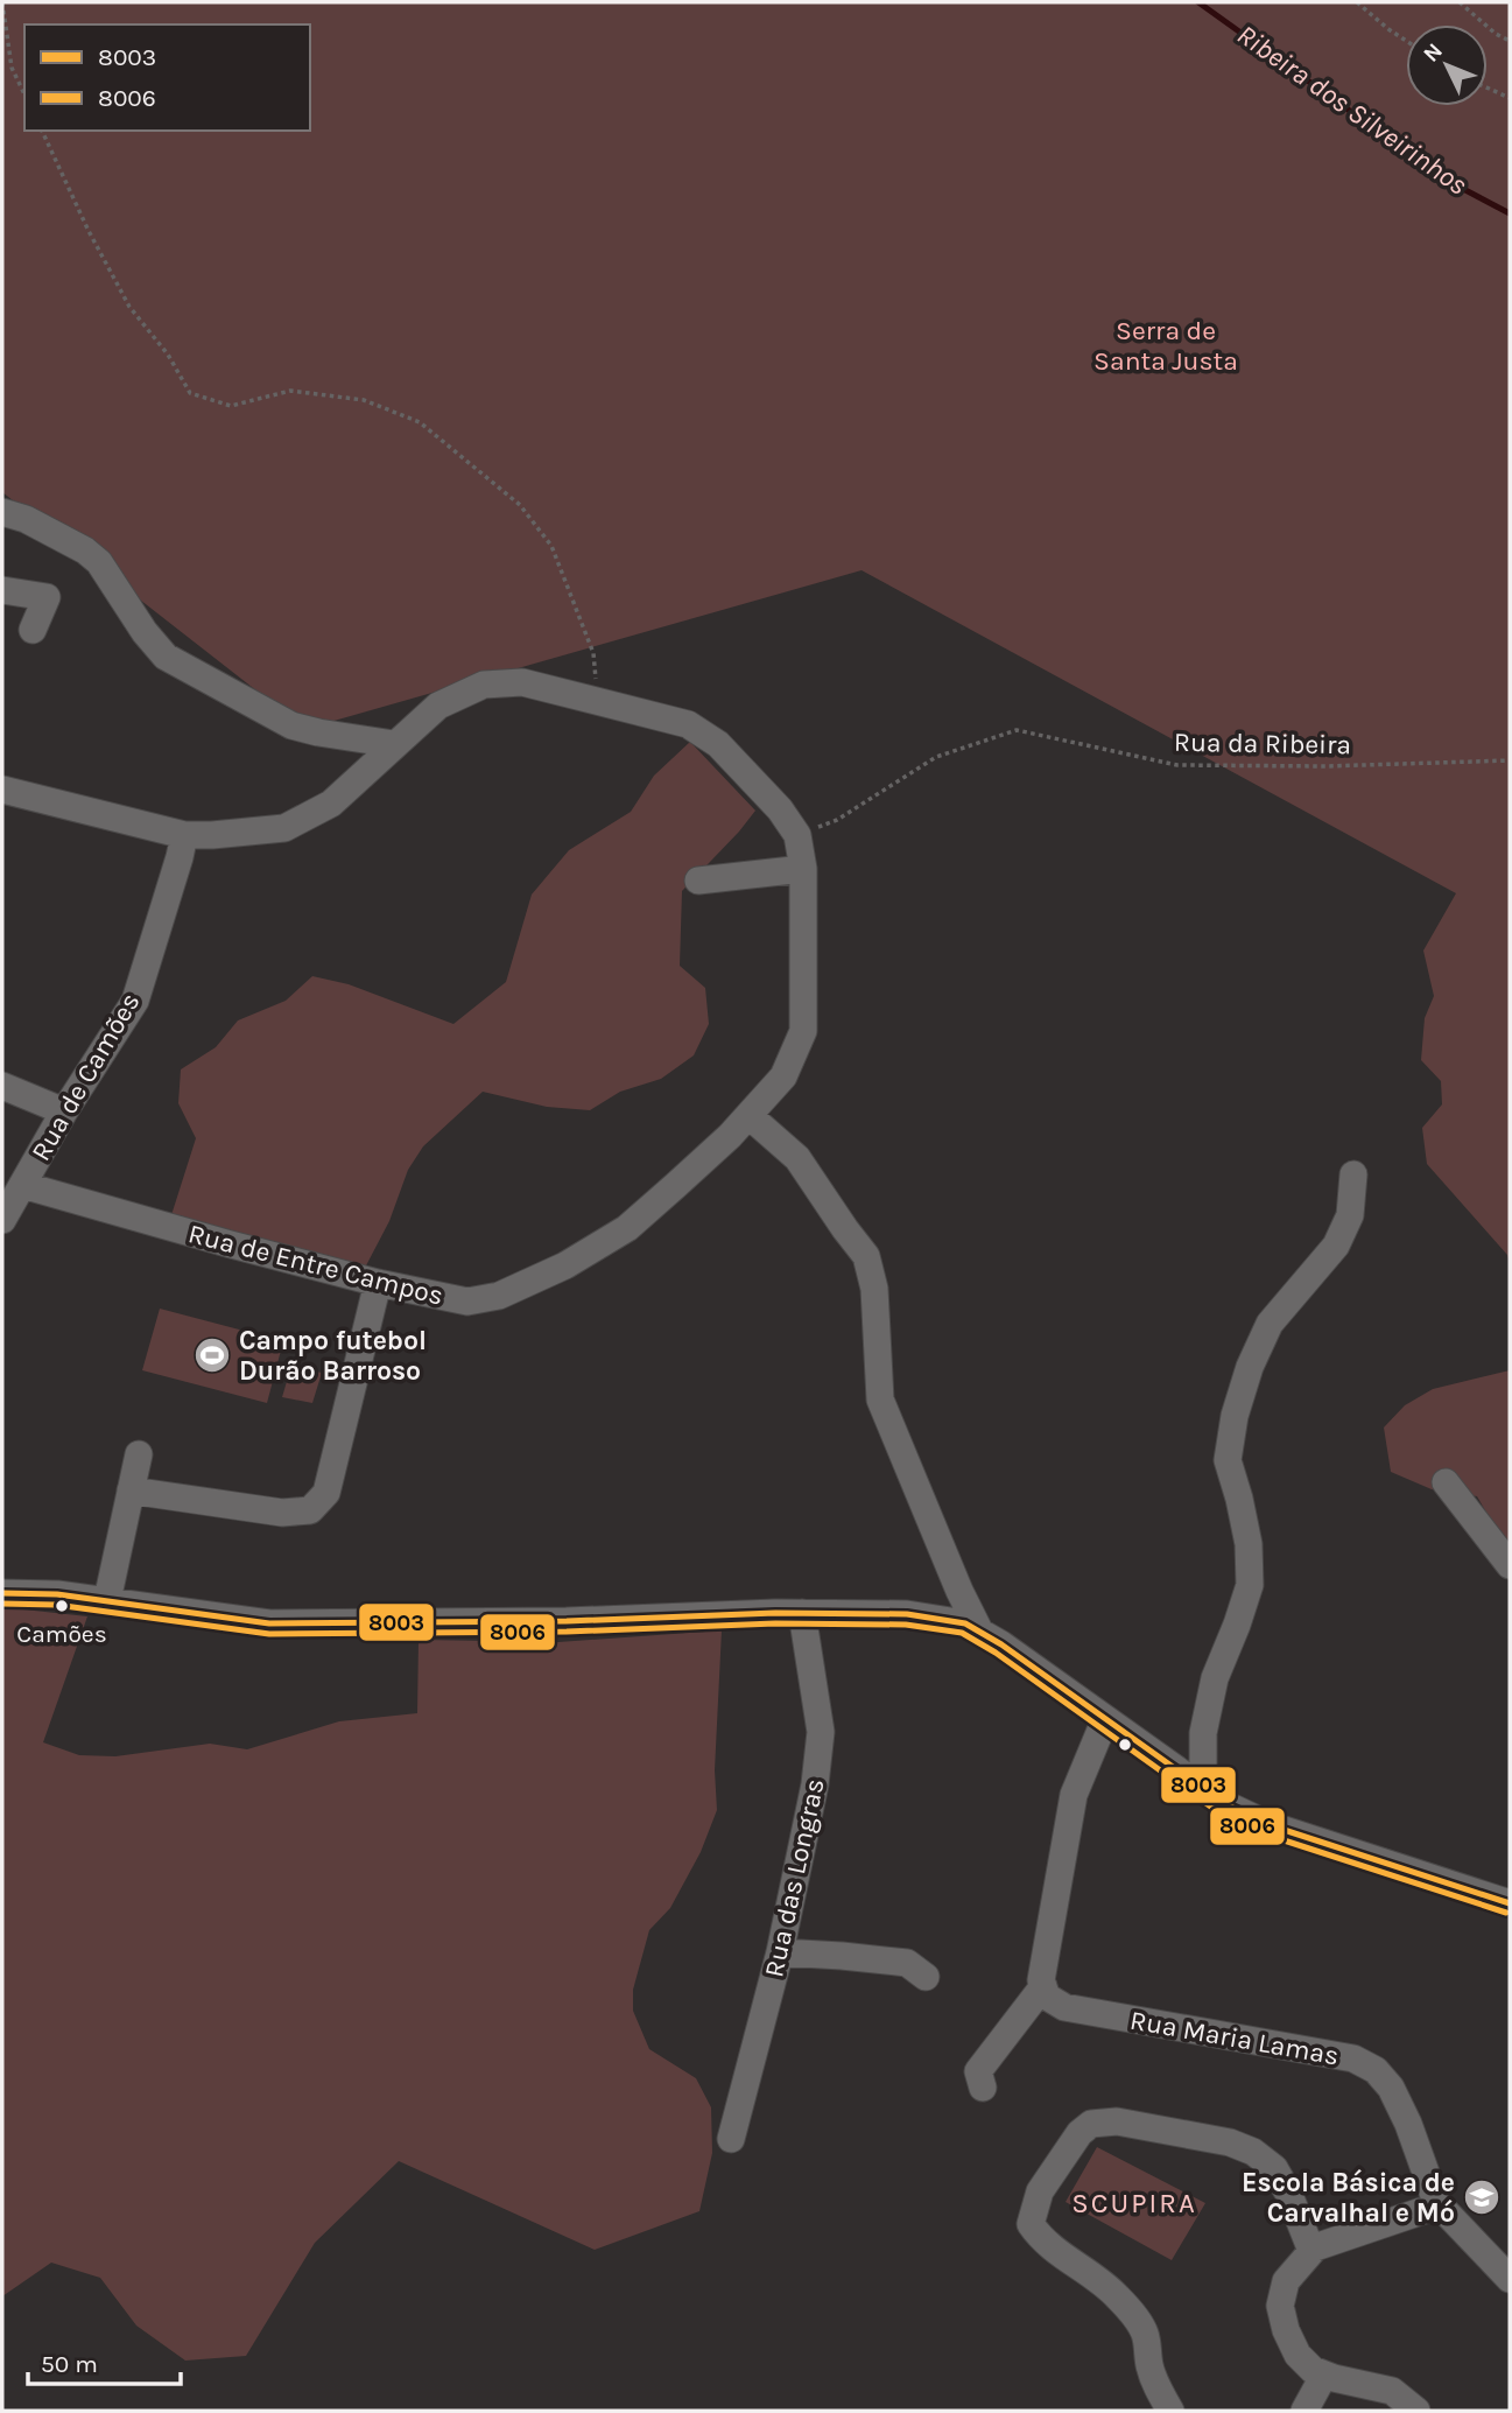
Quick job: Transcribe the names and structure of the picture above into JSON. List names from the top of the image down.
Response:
{
  "streets": {
    "street": [
      "Rua de Camões",
      "Rua de Entre Campos",
      "Rua das Longras",
      "Rua Maria Lamas"
    ],
    "path": ["Rua da Ribeira"]
  },
  "crossings": [
    ["Rua da Ribeira", "Rua de Entre Campos"],
    ["Rua de Camões", "Rua de Entre Campos"]
  ],
  "districts": ["SCUPIRA"],
  "water": ["Ribeira dos Silveirinhos"],
  "parks": ["Serra de Santa Justa"],
  "places": {
    "sports": ["Campo futebol Durão Barroso"],
    "other": ["Camões"],
    "school or university": ["Escola Básica de Carvalhal e Mó"]
  },
  "lines": ["transit line 8003", "transit line 8006"],
  "legend": ["8003", "8006"],
  "scale_bar": "50 m",
  "north": "top left"
}
